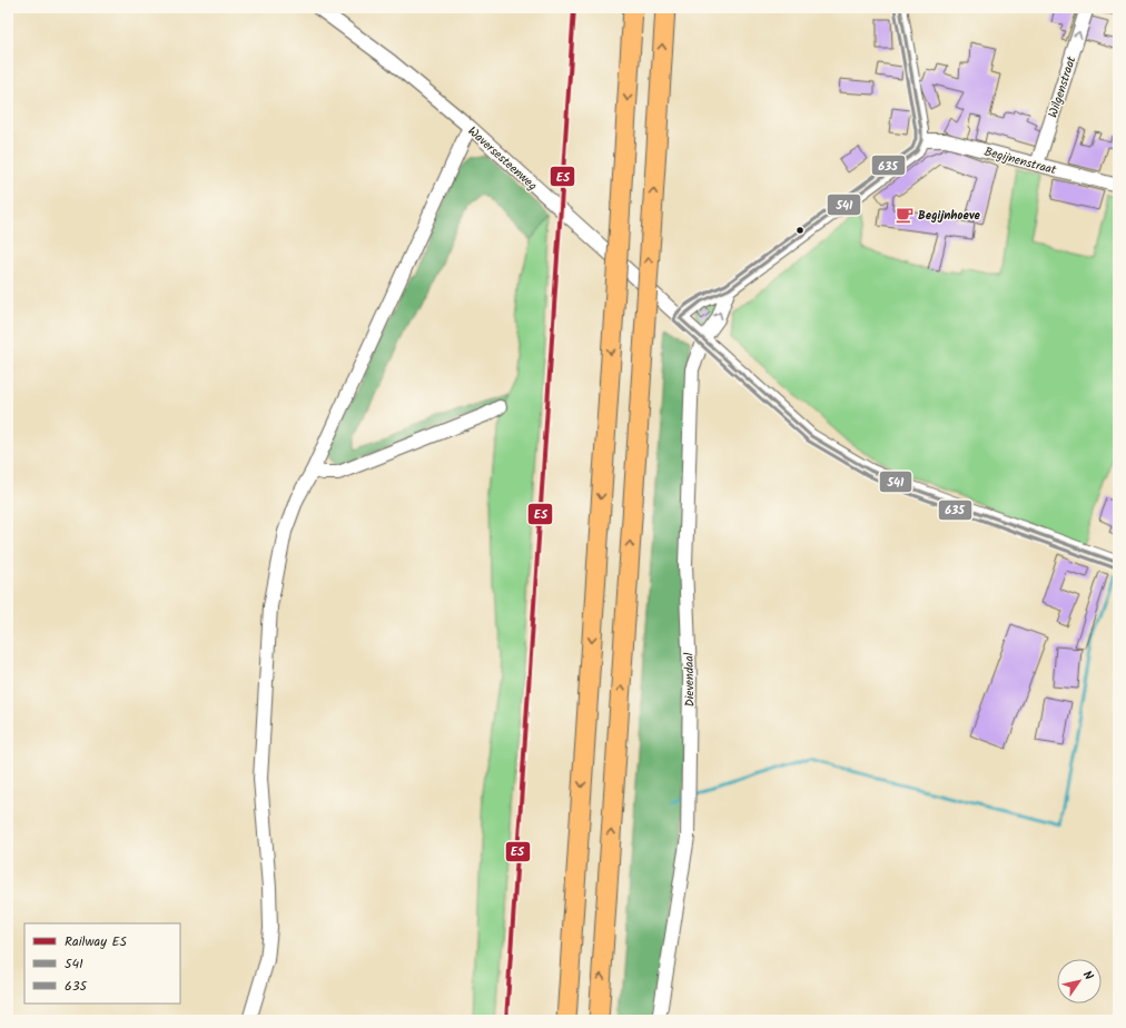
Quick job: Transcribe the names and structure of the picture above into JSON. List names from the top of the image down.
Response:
{
  "streets": {
    "street": [
      "Wilgenstraat",
      "Waversesteenweg",
      "Begijnenstraat",
      "Dievendaal"
    ]
  },
  "crossings": [
    ["Wilgenstraat", "Begijnenstraat"],
    ["Waversesteenweg", "Dievendaal"]
  ],
  "one_way": ["Wilgenstraat"],
  "places": {
    "cafe": ["Begijnhoeve"]
  },
  "lines": ["rail line ES", "transit line 541", "transit line 635"],
  "legend": ["Railway ES", "541", "635"],
  "north": "top right"
}
